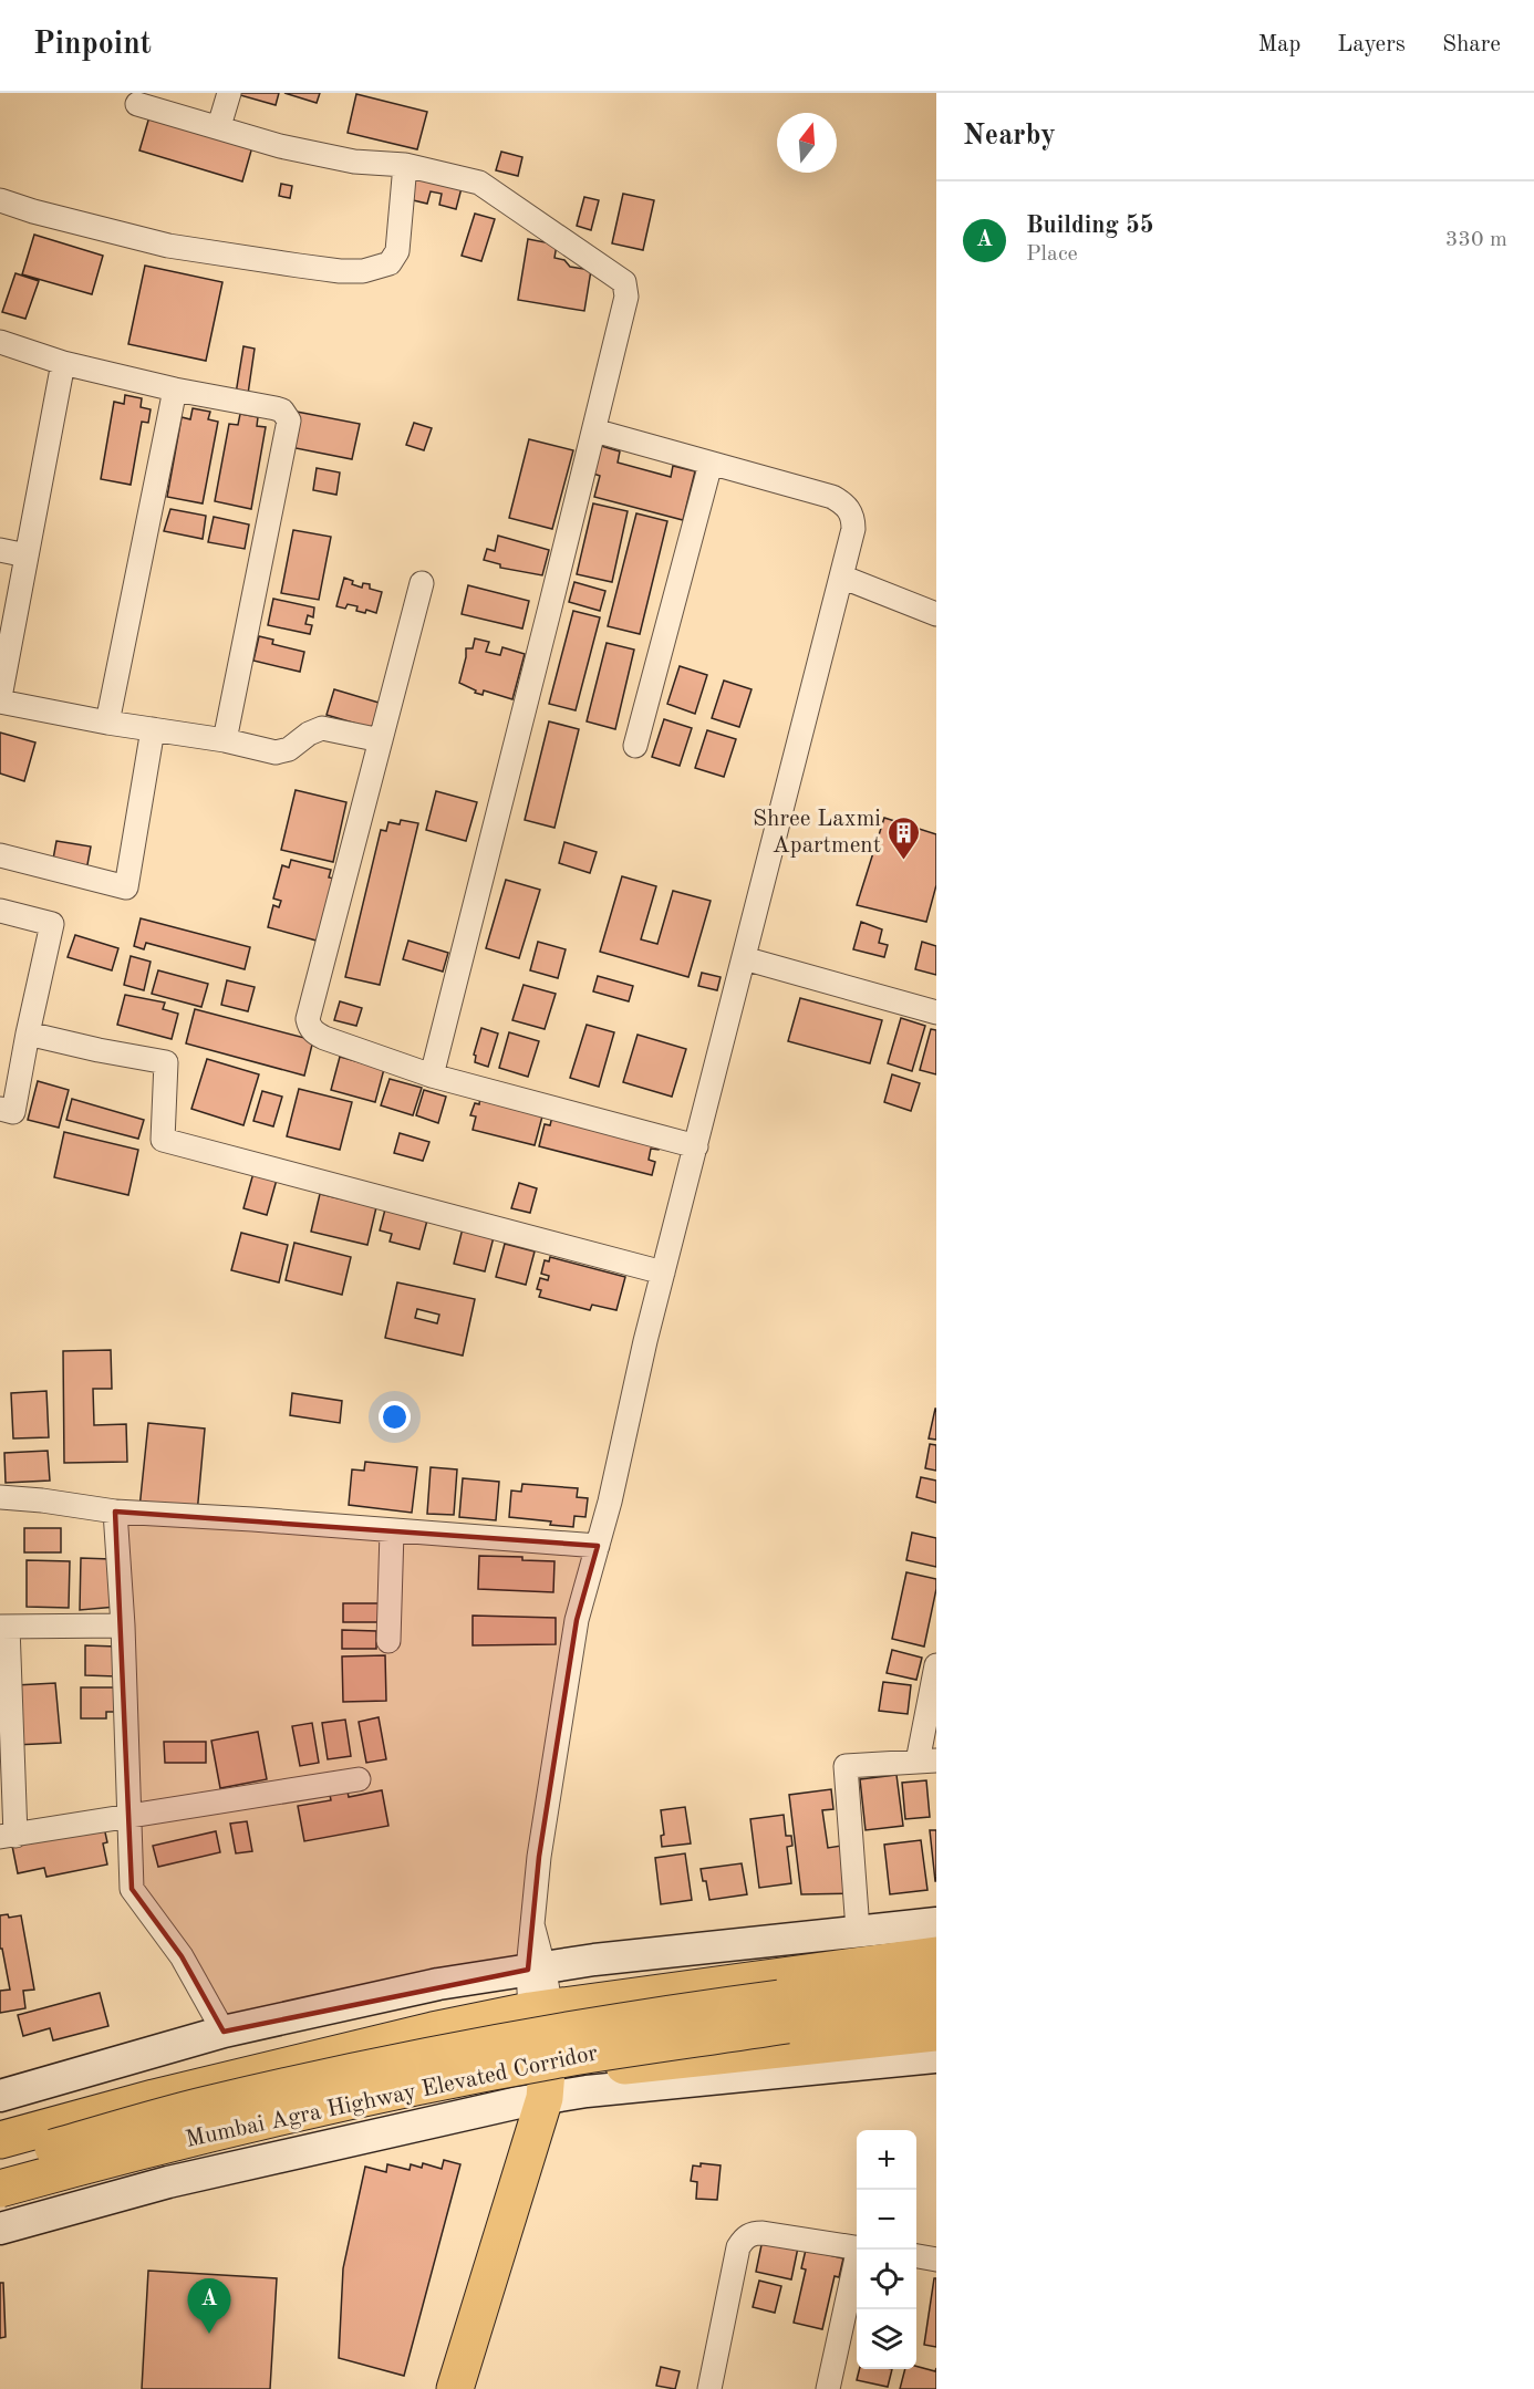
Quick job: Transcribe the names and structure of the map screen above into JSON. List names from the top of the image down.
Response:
{
  "streets": {
    "main road": ["Mumbai Agra Highway Elevated Corridor"]
  },
  "places": {
    "building": ["Shree Laxmi Apartment"]
  },
  "north": "top",
  "page": {
    "header": "Pinpoint",
    "nav": ["Map", "Layers", "Share"],
    "heading": "Nearby",
    "list": [
      {
        "mark": "A",
        "name": "Building 55",
        "note": "Place",
        "value": "330 m"
      }
    ],
    "map_buttons": ["+", "−"],
    "pins": "A"
  }
}
